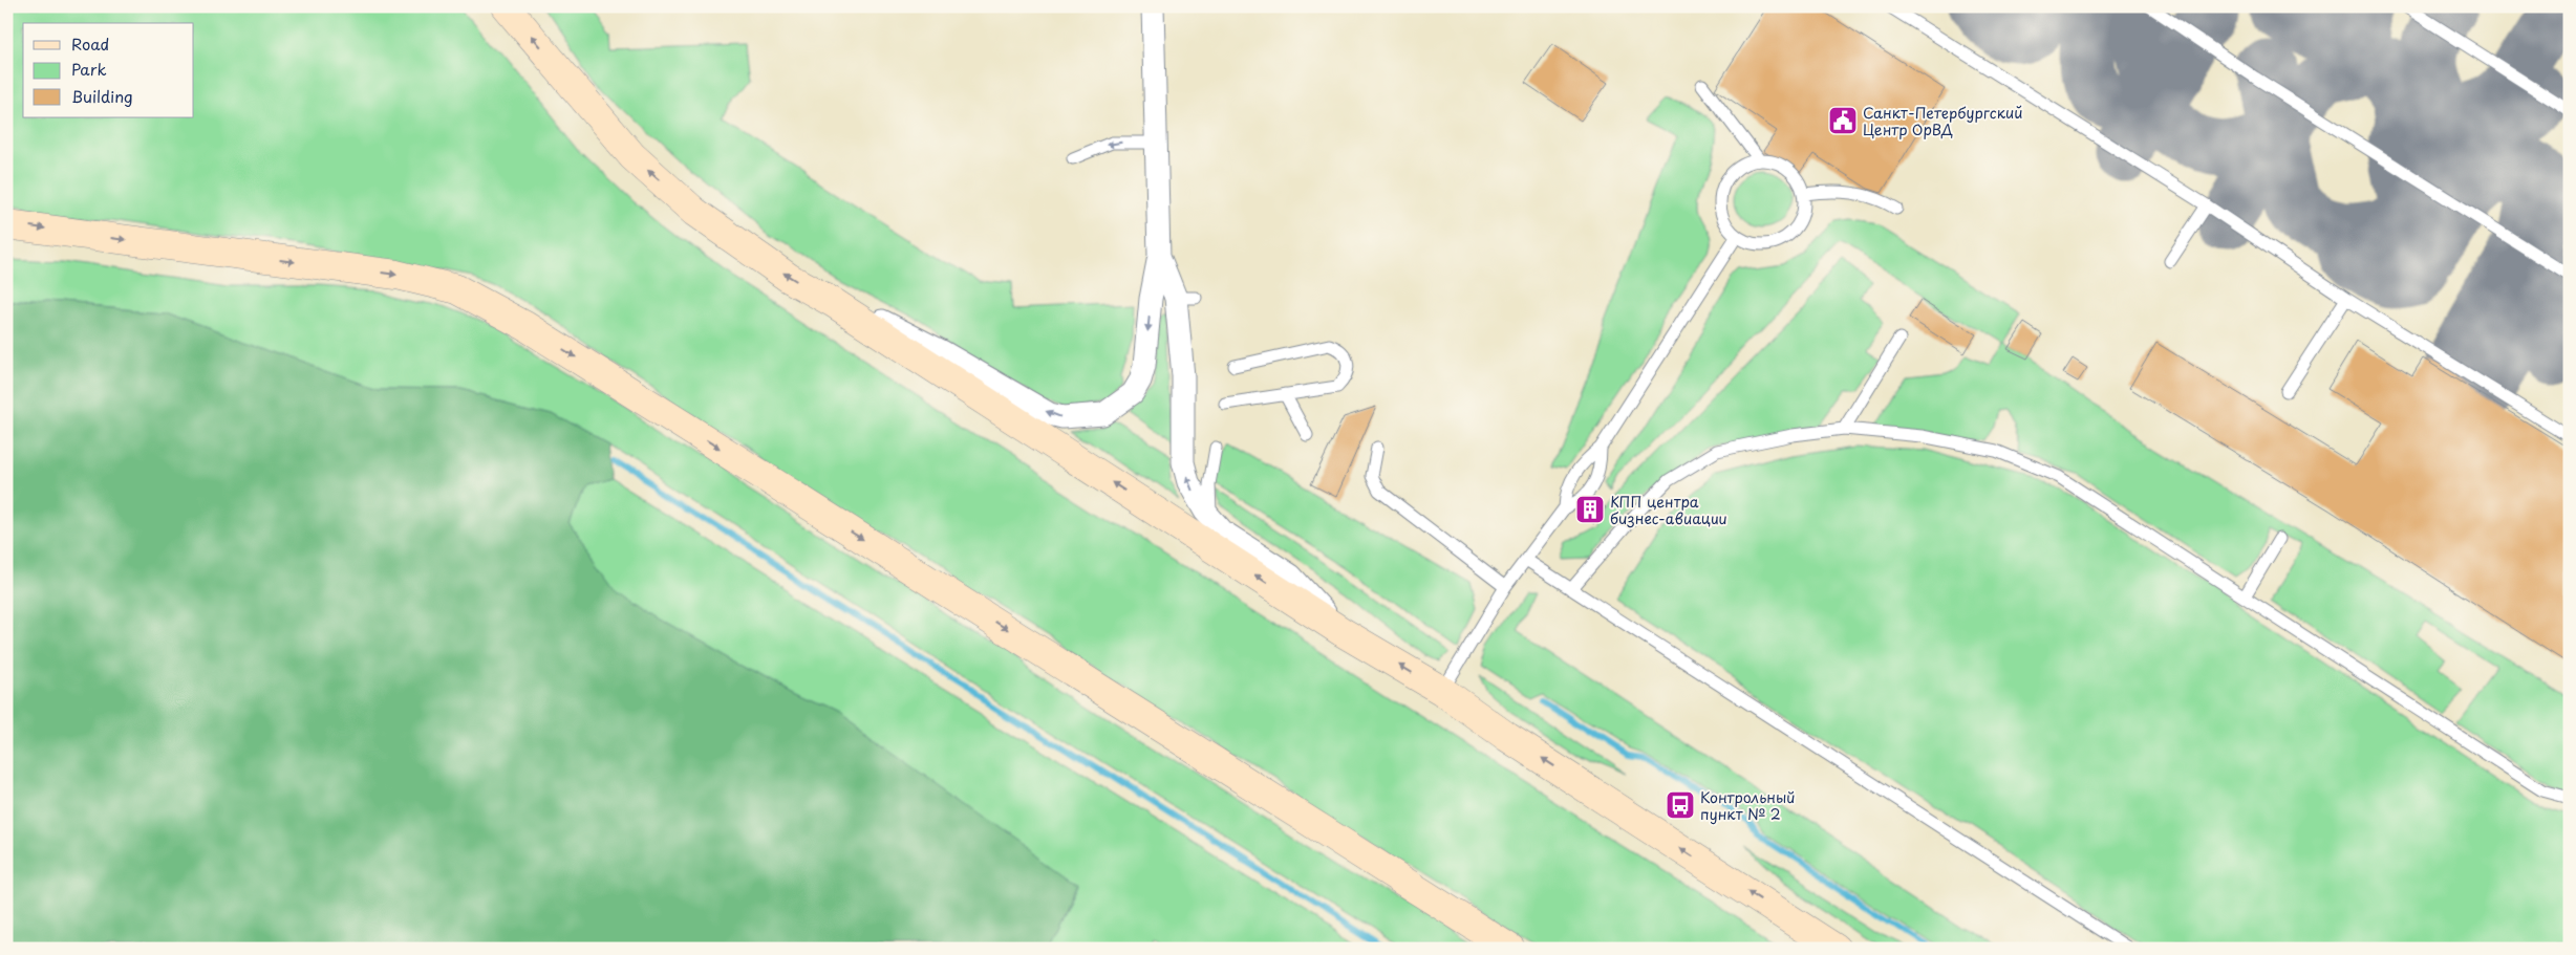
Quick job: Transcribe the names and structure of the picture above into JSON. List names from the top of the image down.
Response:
{
  "places": {
    "public building": ["Санкт-Петербургский Центр ОрВД"],
    "building": ["КПП центра бизнес-авиации"],
    "bus stop": ["Контрольный пункт № 2"]
  },
  "legend": ["Road", "Park", "Building"]
}
